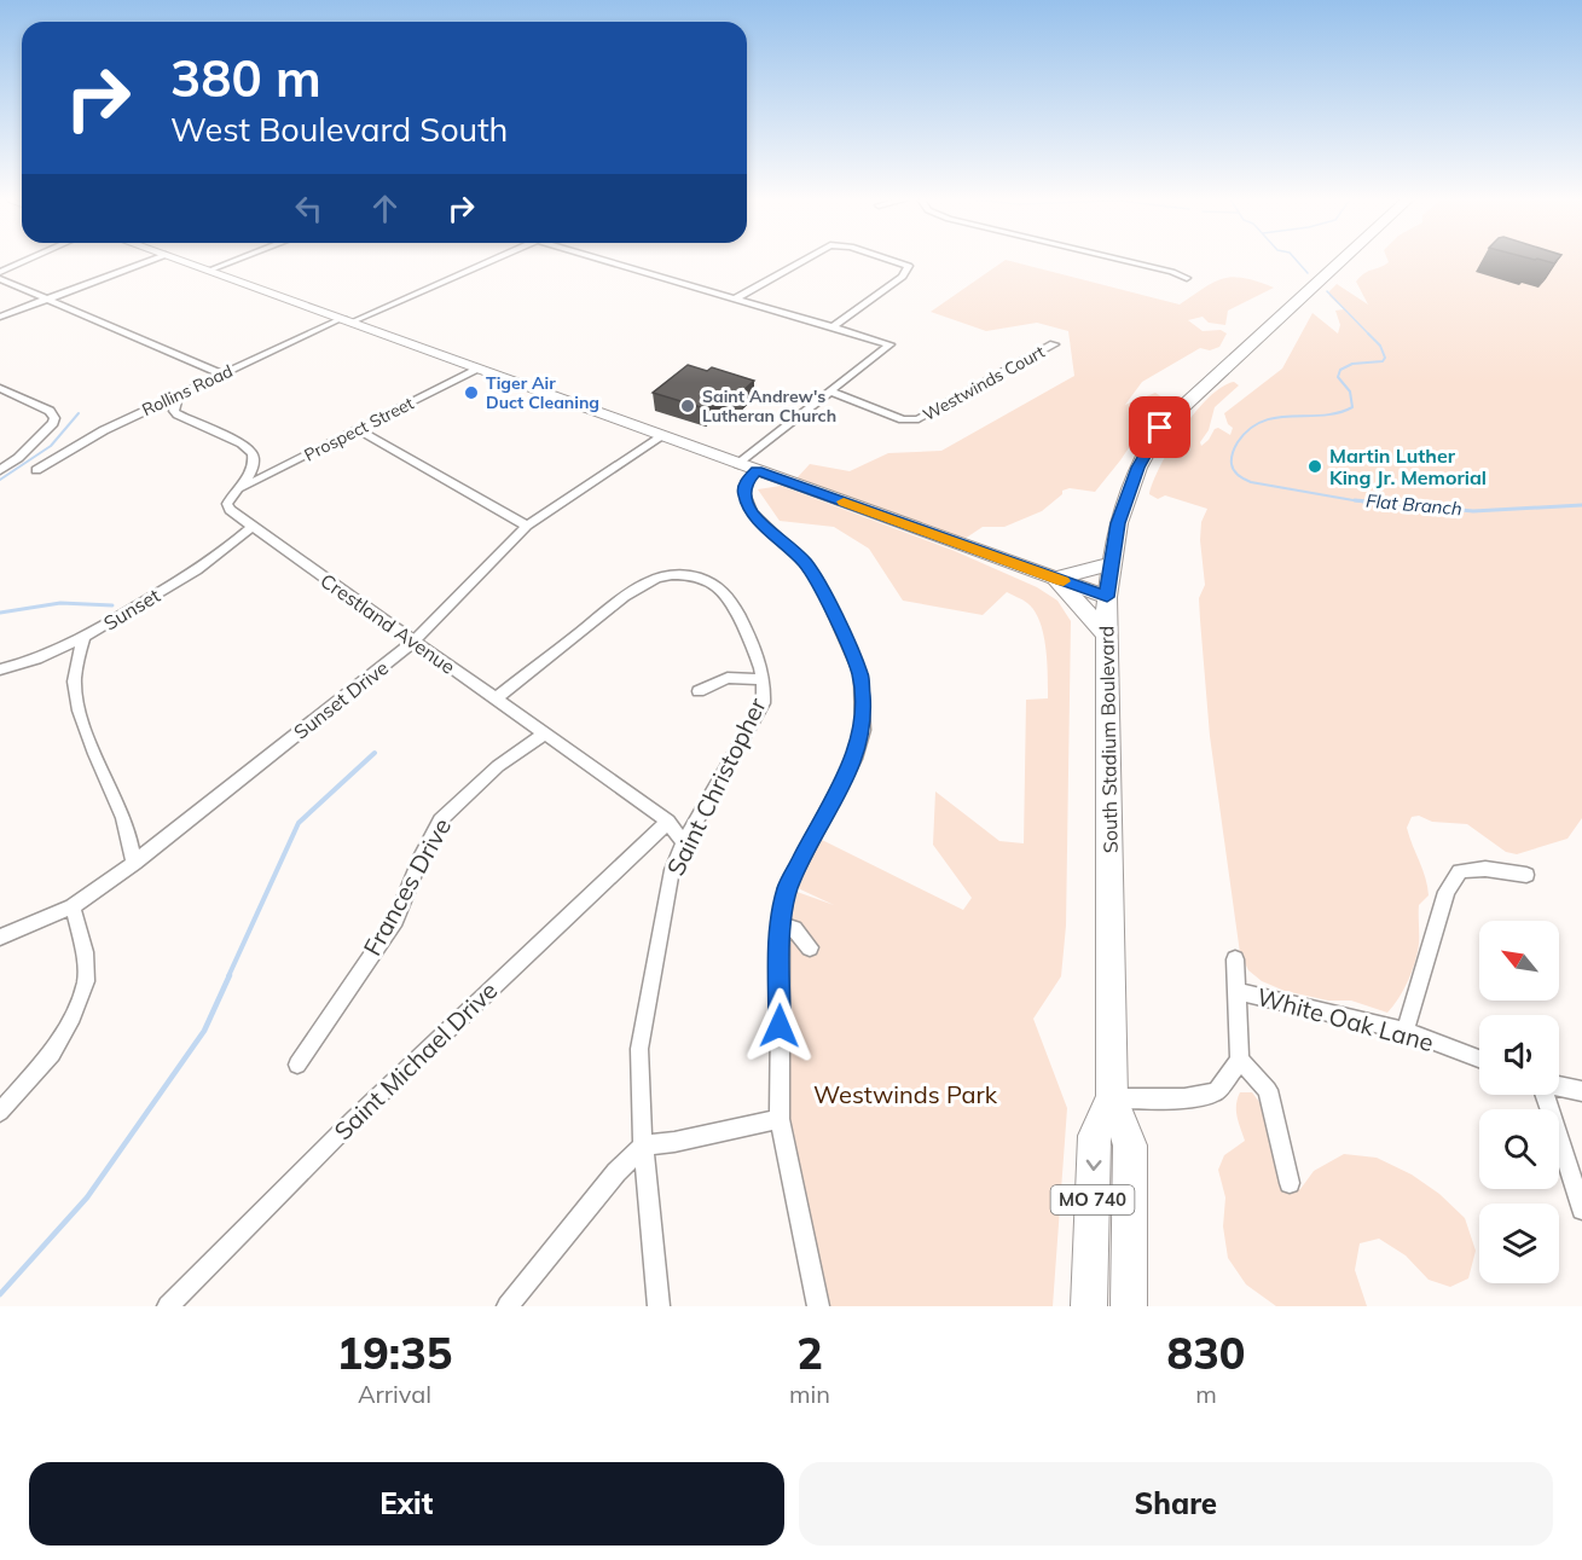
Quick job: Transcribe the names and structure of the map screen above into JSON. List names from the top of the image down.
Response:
{
  "streets": {
    "main road": ["South Stadium Boulevard", "MO 740"],
    "street": [
      "Westwinds Court",
      "Rollins Road",
      "Prospect Street",
      "Sunset",
      "Crestland Avenue",
      "Sunset Drive",
      "Saint Christopher",
      "Frances Drive",
      "White Oak Lane",
      "Saint Michael Drive"
    ]
  },
  "crossings": [
    ["Rollins Road", "Crestland Avenue"],
    ["Prospect Street", "Crestland Avenue"],
    ["Sunset", "Crestland Avenue"],
    ["Crestland Avenue", "Sunset Drive"],
    ["Crestland Avenue", "Saint Christopher"],
    ["Crestland Avenue", "Frances Drive"],
    ["Crestland Avenue", "Saint Michael Drive"],
    ["South Stadium Boulevard", "MO 740"]
  ],
  "water": ["Flat Branch"],
  "parks": ["Westwinds Park"],
  "places": ["Tiger Air Duct Cleaning", "Saint Andrew's Lutheran Church", "Martin Luther King Jr. Memorial"],
  "north": "top left",
  "page": {
    "turn": ["380 m", "West Boulevard South"],
    "eta": [
      "19:35",
      "Arrival",
      "2",
      "min",
      "830",
      "m"
    ],
    "buttons": ["Exit", "Share"]
  }
}
